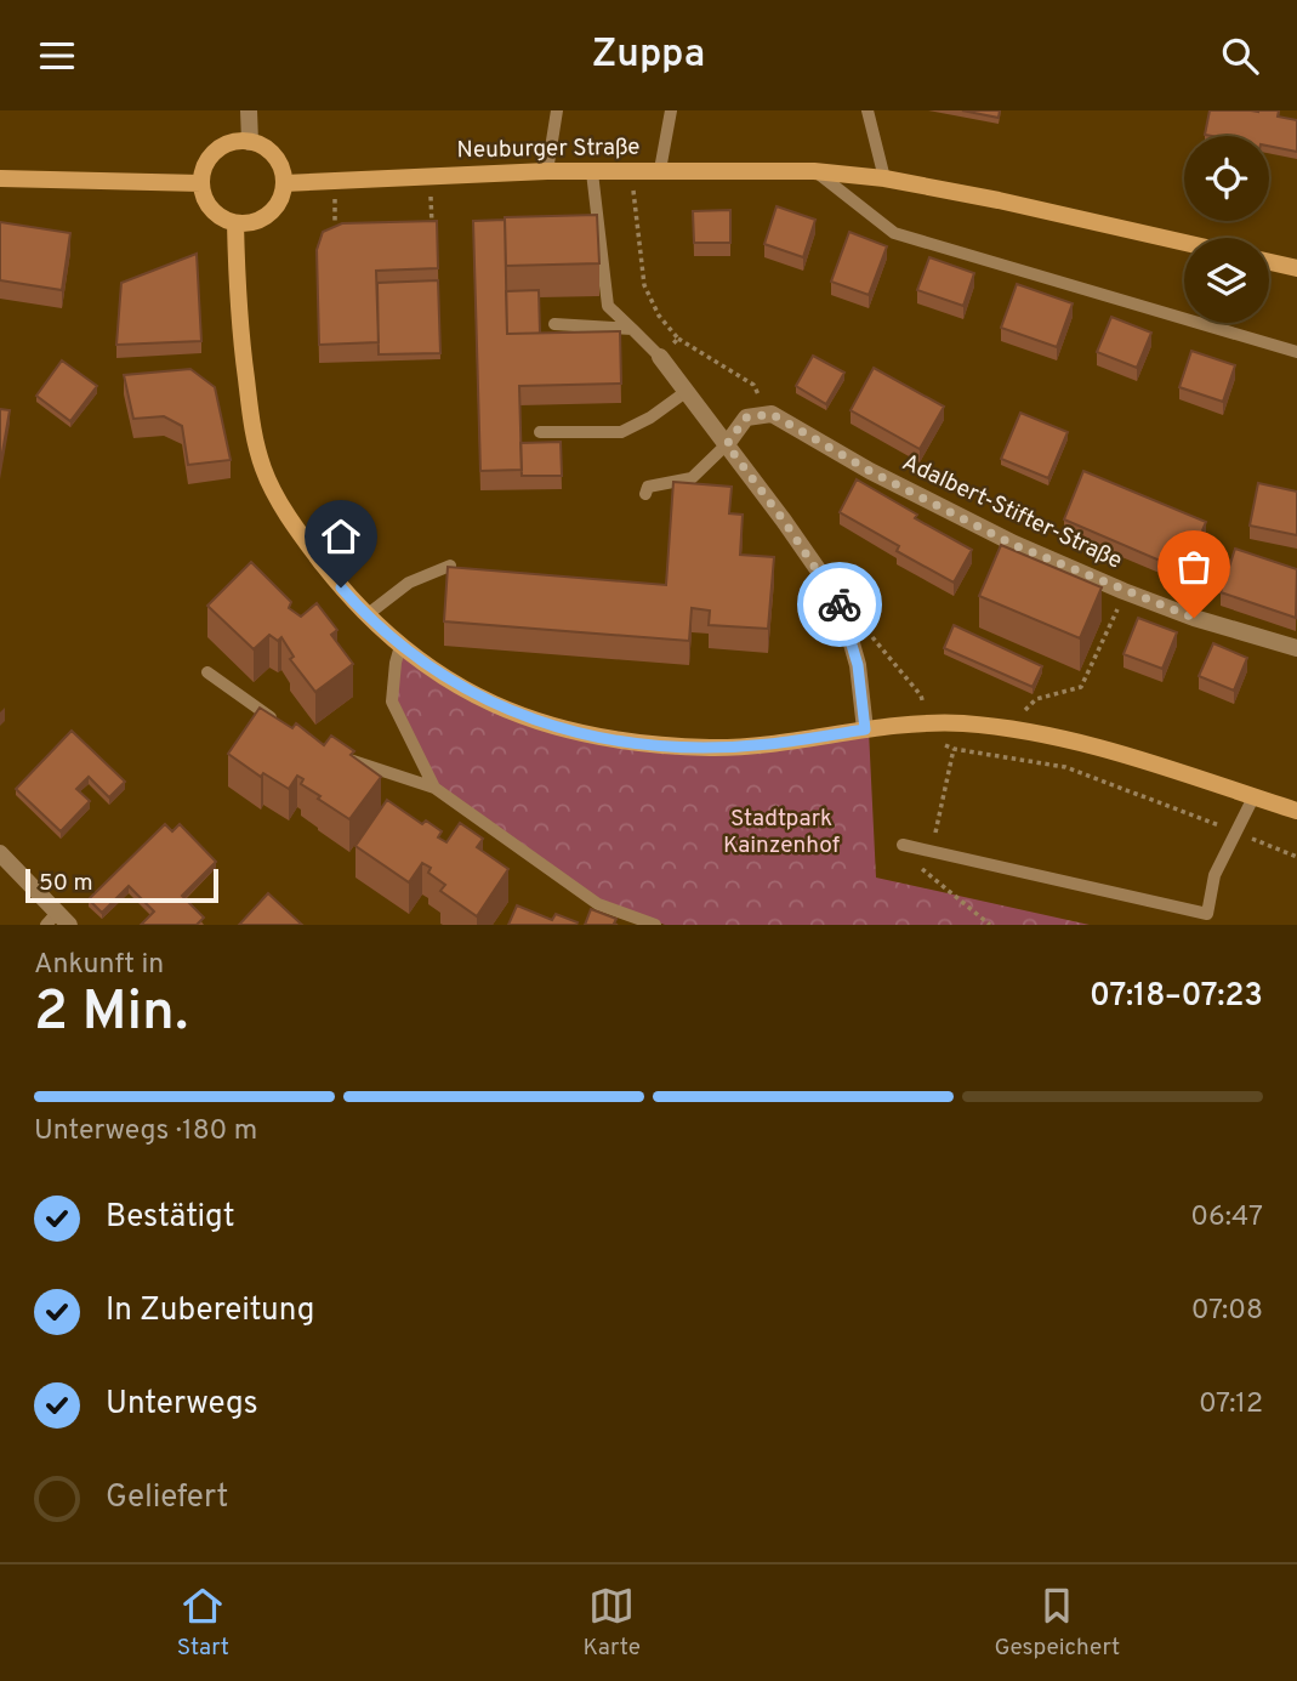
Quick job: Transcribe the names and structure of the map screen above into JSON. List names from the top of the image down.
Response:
{
  "streets": {
    "street": ["Neuburger Straße", "Adalbert-Stifter-Straße"]
  },
  "parks": ["Stadtpark Kainzenhof"],
  "scale_bar": "50 m",
  "page": {
    "header": "Zuppa",
    "scale": "50 m",
    "heading": ["2 Min.", "Ankunft in", "07:18–07:23"],
    "bar": "Unterwegs · 180 m",
    "list": [
      ["Bestätigt", "06:47"],
      ["In Zubereitung", "07:08"],
      ["Unterwegs", "07:12"],
      "Geliefert"
    ],
    "tabs": ["Start", "Karte", "Gespeichert"]
  }
}
